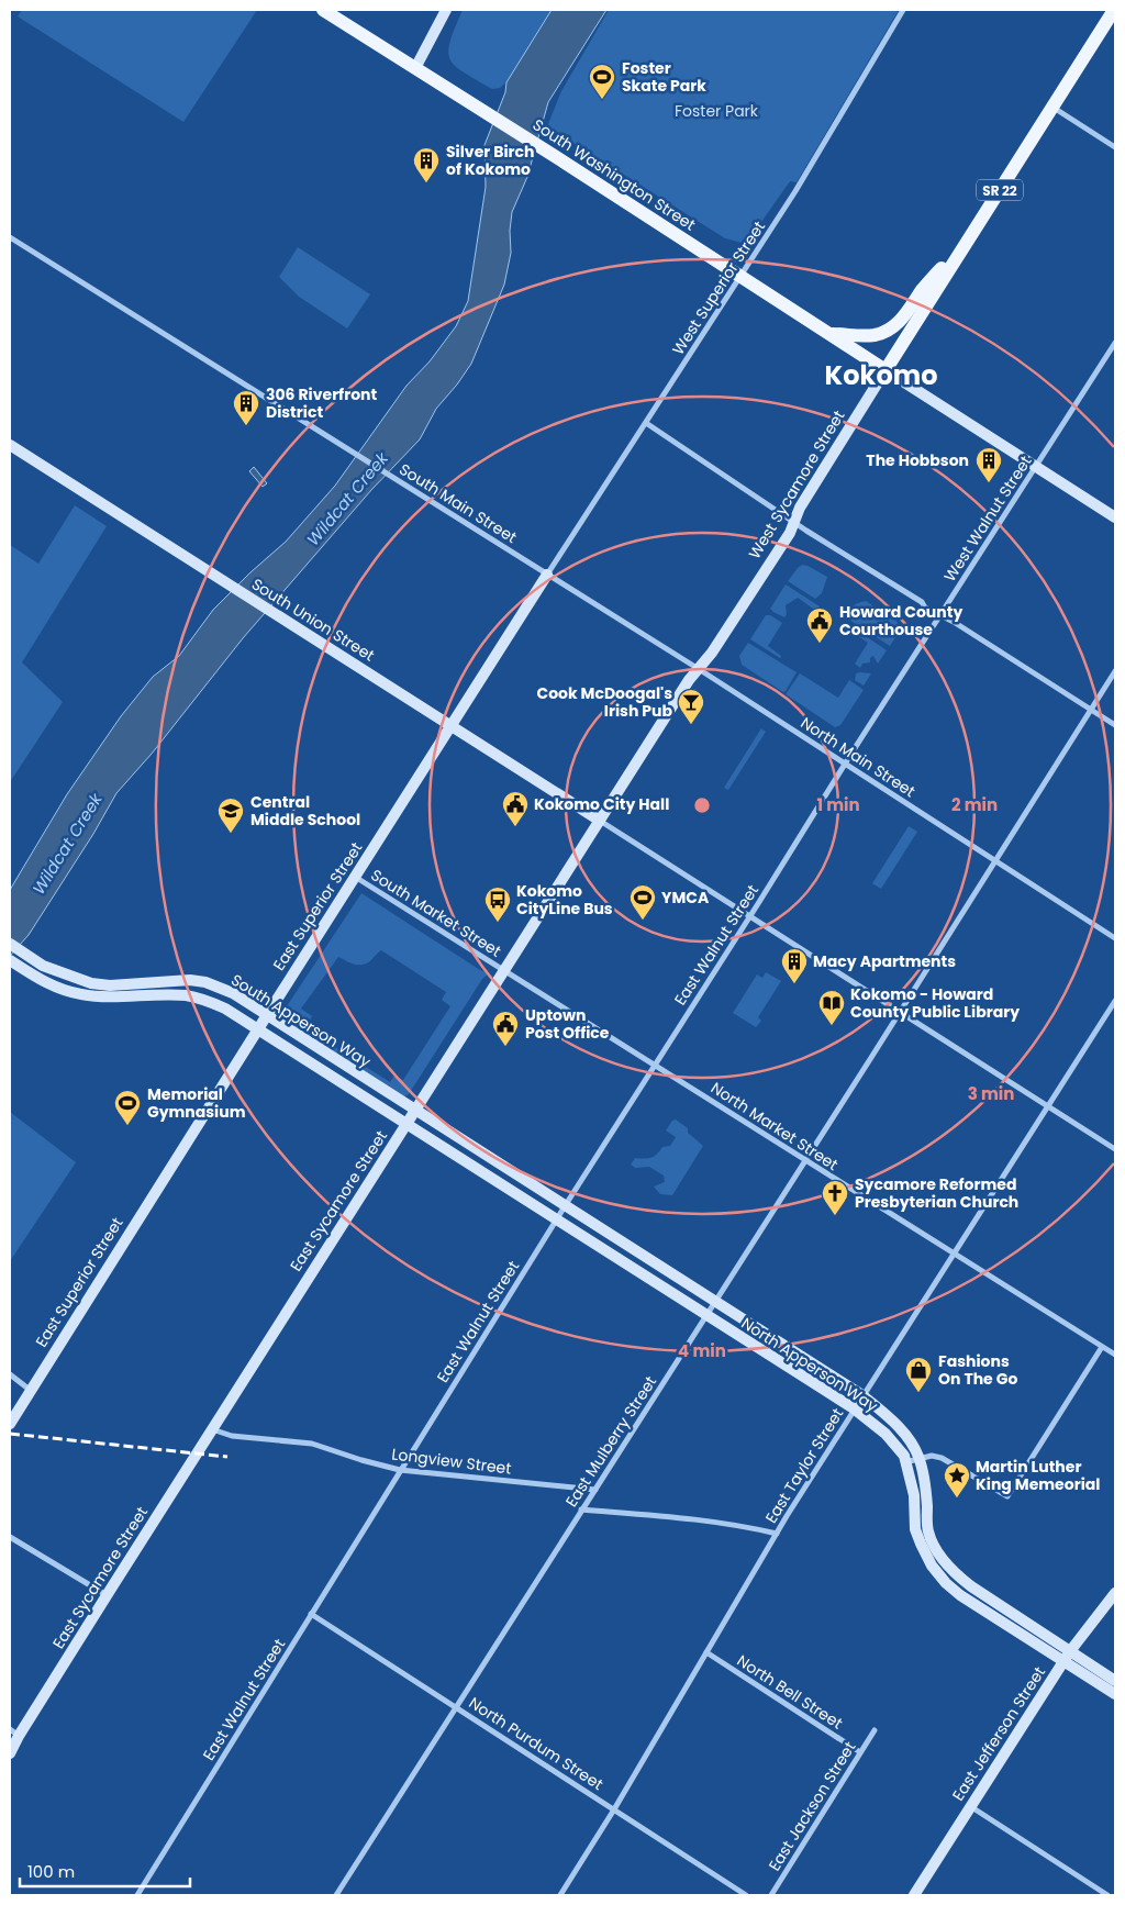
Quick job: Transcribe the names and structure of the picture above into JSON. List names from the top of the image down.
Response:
{
  "streets": {
    "main road": [
      "South Washington Street",
      "SR 22",
      "West Sycamore Street",
      "South Union Street",
      "East Superior Street",
      "South Apperson Way",
      "East Sycamore Street",
      "North Apperson Way",
      "East Jefferson Street"
    ],
    "street": [
      "West Superior Street",
      "South Main Street",
      "West Walnut Street",
      "North Main Street",
      "South Market Street",
      "East Walnut Street",
      "North Market Street",
      "East Mulberry Street",
      "Longview Street",
      "East Taylor Street",
      "North Bell Street",
      "North Purdum Street",
      "East Jackson Street"
    ]
  },
  "crossings": [
    ["South Washington Street", "West Superior Street"],
    ["South Washington Street", "West Sycamore Street"],
    ["West Superior Street", "South Main Street"],
    ["West Superior Street", "East Superior Street"],
    ["West Sycamore Street", "South Main Street"],
    ["West Sycamore Street", "North Main Street"],
    ["West Sycamore Street", "East Sycamore Street"],
    ["South Main Street", "North Main Street"],
    ["South Main Street", "East Superior Street"],
    ["South Main Street", "East Sycamore Street"],
    ["West Walnut Street", "North Main Street"],
    ["West Walnut Street", "East Walnut Street"],
    ["South Union Street", "East Superior Street"],
    ["South Union Street", "East Sycamore Street"],
    ["North Main Street", "East Walnut Street"],
    ["North Main Street", "East Sycamore Street"],
    ["North Main Street", "East Mulberry Street"],
    ["East Superior Street", "South Market Street"],
    ["East Superior Street", "South Apperson Way"],
    ["South Market Street", "North Market Street"],
    ["South Market Street", "East Sycamore Street"],
    ["East Walnut Street", "North Market Street"],
    ["East Walnut Street", "North Apperson Way"],
    ["East Walnut Street", "Longview Street"],
    ["East Walnut Street", "North Purdum Street"],
    ["South Apperson Way", "East Sycamore Street"],
    ["South Apperson Way", "North Apperson Way"],
    ["North Market Street", "East Sycamore Street"],
    ["North Market Street", "East Mulberry Street"],
    ["North Market Street", "East Taylor Street"],
    ["East Sycamore Street", "North Apperson Way"],
    ["East Sycamore Street", "Longview Street"],
    ["North Apperson Way", "East Mulberry Street"],
    ["North Apperson Way", "East Taylor Street"],
    ["North Apperson Way", "East Jefferson Street"],
    ["East Mulberry Street", "Longview Street"],
    ["East Mulberry Street", "North Purdum Street"],
    ["East Taylor Street", "North Bell Street"],
    ["East Taylor Street", "North Purdum Street"],
    ["North Bell Street", "East Jackson Street"]
  ],
  "districts": ["Kokomo"],
  "water": ["Wildcat Creek"],
  "parks": ["Foster Park"],
  "places": {
    "sports": ["Foster Skate Park", "YMCA", "Memorial Gymnasium"],
    "building": [
      "Silver Birch of Kokomo",
      "306 Riverfront District",
      "The Hobbson",
      "Macy Apartments"
    ],
    "public building": ["Howard County Courthouse", "Kokomo City Hall", "Uptown Post Office"],
    "bar": ["Cook McDoogal's Irish Pub"],
    "school or university": ["Central Middle School"],
    "bus stop": ["Kokomo CityLine Bus"],
    "library": ["Kokomo - Howard County Public Library"],
    "church": ["Sycamore Reformed Presbyterian Church"],
    "shop": ["Fashions On The Go"],
    "place": ["Martin Luther King Memeorial"]
  },
  "scale_bar": "100 m",
  "rings": [
    "1 min",
    "2 min",
    "3 min",
    "4 min"
  ]
}
